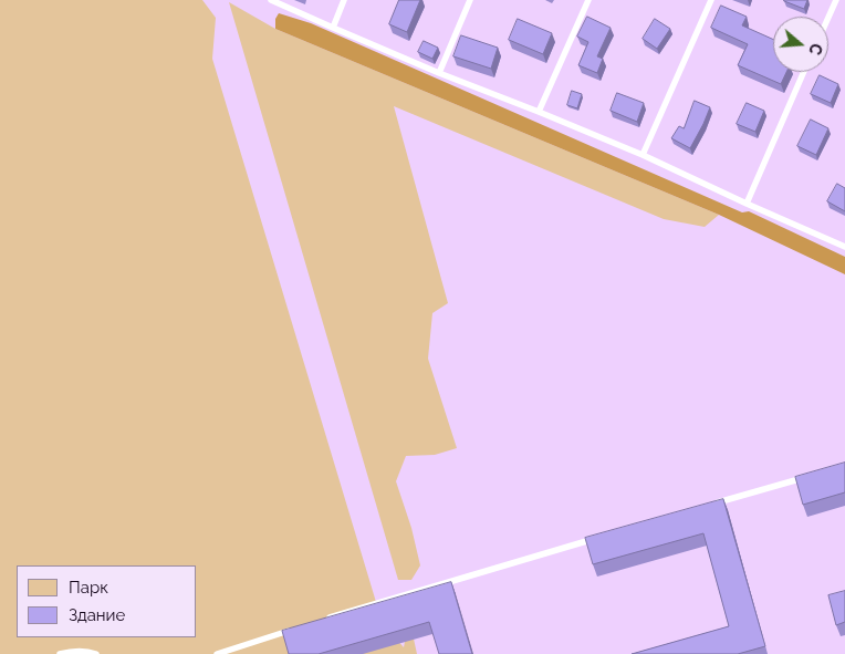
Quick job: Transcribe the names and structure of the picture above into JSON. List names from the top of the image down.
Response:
{
  "legend": ["Парк", "Здание"],
  "north": "right"
}
